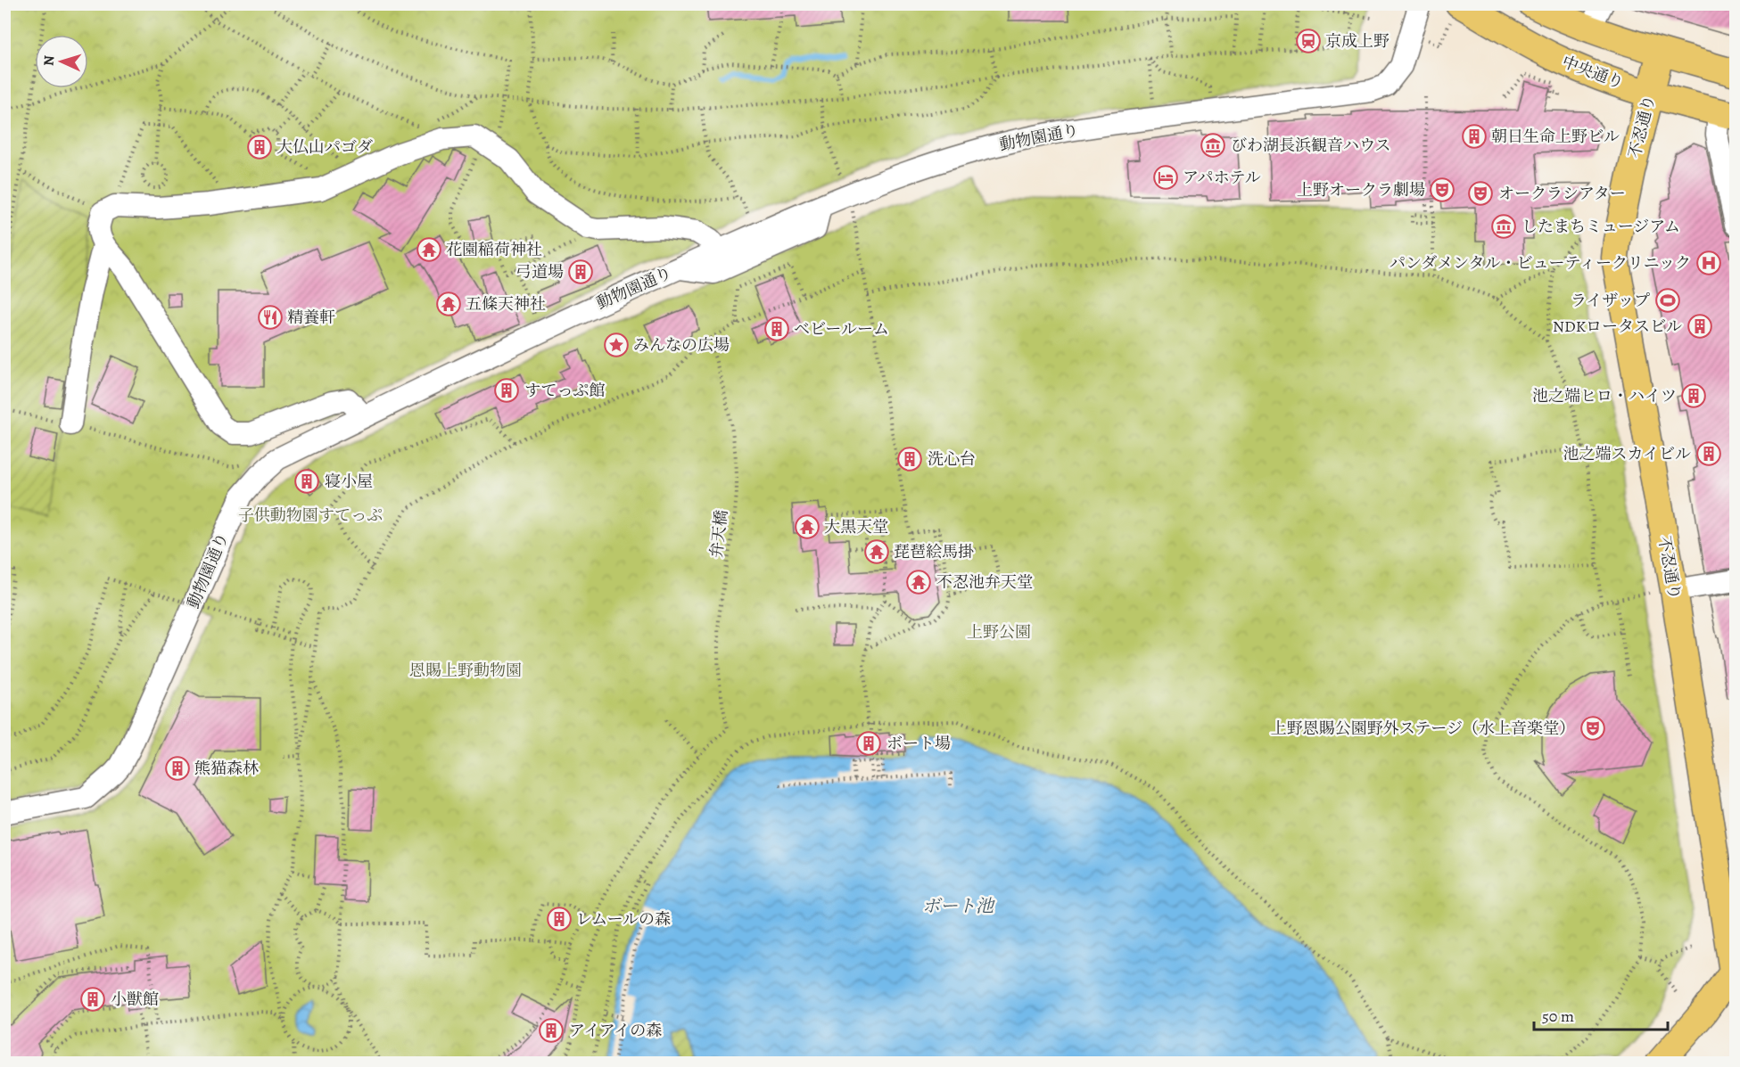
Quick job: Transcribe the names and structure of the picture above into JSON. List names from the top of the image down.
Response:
{
  "streets": {
    "main road": ["中央通り", "不忍通り"],
    "street": ["動物園通り"],
    "path": ["弁天橋"]
  },
  "crossings": [
    ["中央通り", "不忍通り"]
  ],
  "water": ["ボート池"],
  "parks": ["子供動物園すてっぷ", "上野公園", "恩賜上野動物園"],
  "places": {
    "station": ["京成上野"],
    "building": [
      "朝日生命上野ビル",
      "大仏山パゴダ",
      "弓道場",
      "NDKロータスビル",
      "ベビールーム",
      "すてっぷ館",
      "池之端ヒロ・ハイツ",
      "池之端スカイビル",
      "洗心台",
      "寝小屋",
      "ボート場",
      "熊猫森林",
      "レムールの森",
      "小獣館",
      "アイアイの森"
    ],
    "museum": ["びわ湖長浜観音ハウス", "したまちミュージアム"],
    "hotel": ["アパホテル"],
    "theatre": ["上野オークラ劇場", "オークラシアター", "上野恩賜公園野外ステージ（水上音楽堂）"],
    "temple": [
      "花園稲荷神社",
      "五條天神社",
      "大黒天堂",
      "琵琶絵馬掛",
      "不忍池弁天堂"
    ],
    "hospital": ["パンダメンタル・ビューティークリニック"],
    "sports": ["ライザップ"],
    "restaurant": ["精養軒"],
    "place": ["みんなの広場"]
  },
  "scale_bar": "50 m",
  "north": "left"
}
